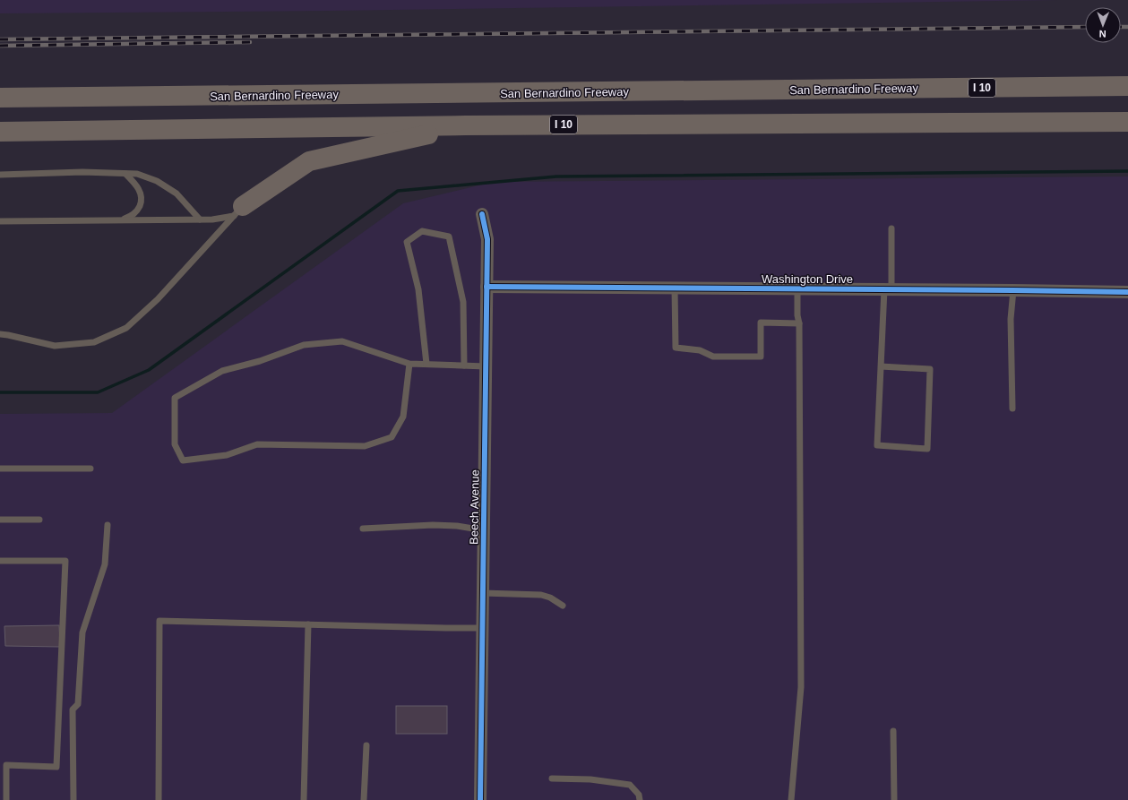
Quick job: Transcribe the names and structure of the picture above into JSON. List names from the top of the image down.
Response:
{
  "streets": {
    "highway": ["I 10", "San Bernardino Freeway"],
    "street": ["Washington Drive", "Beech Avenue"]
  },
  "crossings": [
    ["Washington Drive", "Beech Avenue"]
  ],
  "north": "bottom"
}
